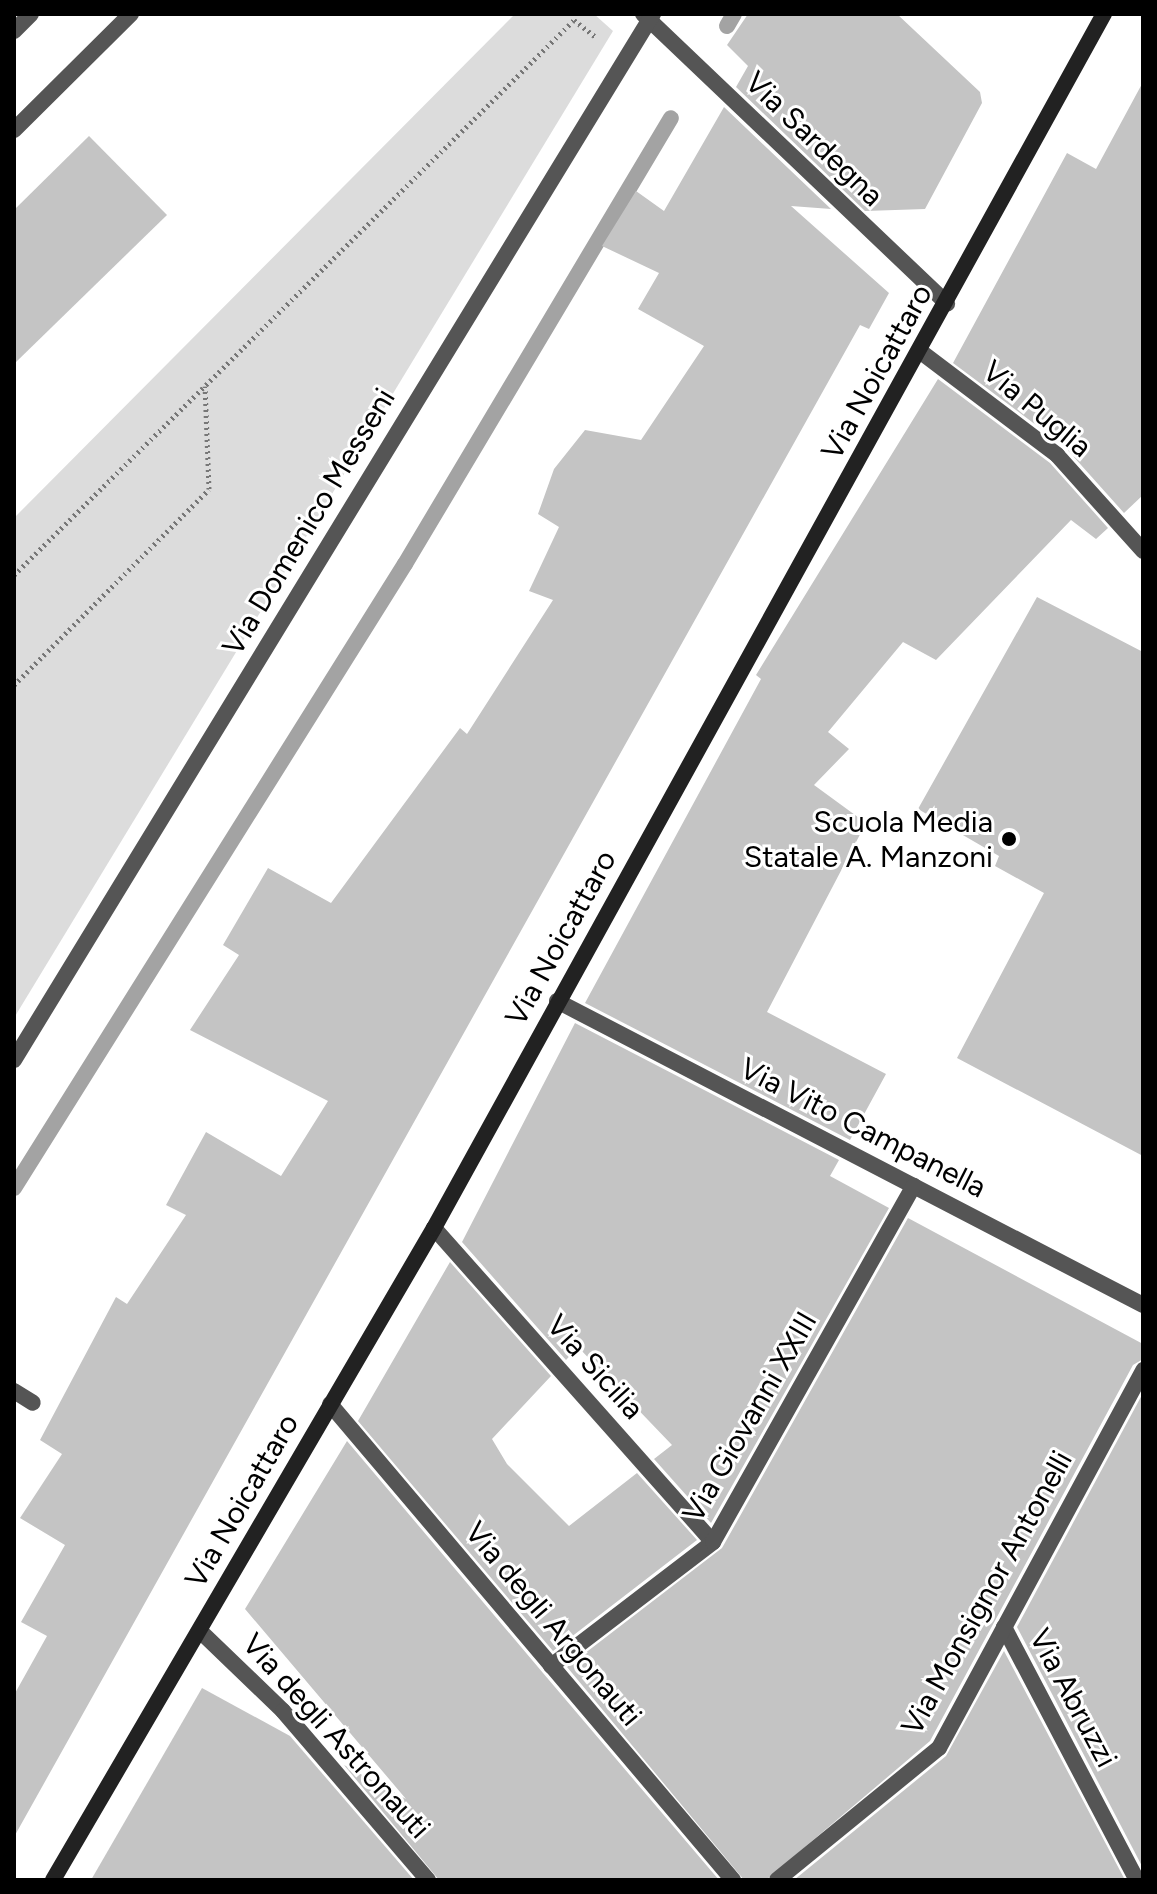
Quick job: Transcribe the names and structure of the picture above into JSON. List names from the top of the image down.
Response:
{
  "streets": {
    "street": [
      "Via Sardegna",
      "Via Noicattaro",
      "Via Puglia",
      "Via Domenico Messeni",
      "Via Vito Campanella",
      "Via Sicilia",
      "Via Giovanni XXIII",
      "Via Monsignor Antonelli",
      "Via degli Argonauti",
      "Via Abruzzi",
      "Via degli Astronauti"
    ]
  },
  "crossings": [
    ["Via Sardegna", "Via Noicattaro"],
    ["Via Sardegna", "Via Domenico Messeni"],
    ["Via Noicattaro", "Via Puglia"],
    ["Via Noicattaro", "Via Vito Campanella"],
    ["Via Noicattaro", "Via Sicilia"],
    ["Via Noicattaro", "Via degli Argonauti"],
    ["Via Noicattaro", "Via degli Astronauti"],
    ["Via Vito Campanella", "Via Giovanni XXIII"],
    ["Via Sicilia", "Via Giovanni XXIII"],
    ["Via Giovanni XXIII", "Via degli Argonauti"],
    ["Via Monsignor Antonelli", "Via Abruzzi"]
  ],
  "places": ["Scuola Media Statale A. Manzoni"]
}
